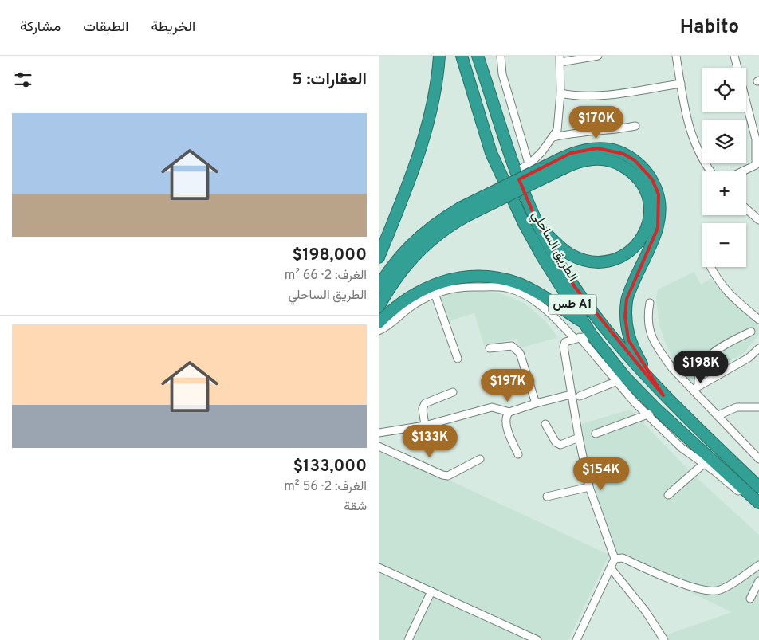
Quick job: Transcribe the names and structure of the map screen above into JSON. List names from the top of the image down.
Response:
{
  "streets": {
    "highway": ["الطريق الساحلي", "طس A1"]
  },
  "page": {
    "header": "Habito",
    "nav": ["الخريطة", "الطبقات", "مشاركة"],
    "heading": "العقارات: 5",
    "map_buttons": ["+", "−"],
    "list": [
      {
        "name": "$198,000",
        "note": "الغرف: 2 · 66 m² · الطريق الساحلي"
      },
      {
        "name": "$133,000",
        "note": "الغرف: 2 · 56 m² · شقة"
      }
    ],
    "price": [
      "$170K",
      "$198K",
      "$197K",
      "$133K",
      "$154K"
    ]
  }
}
